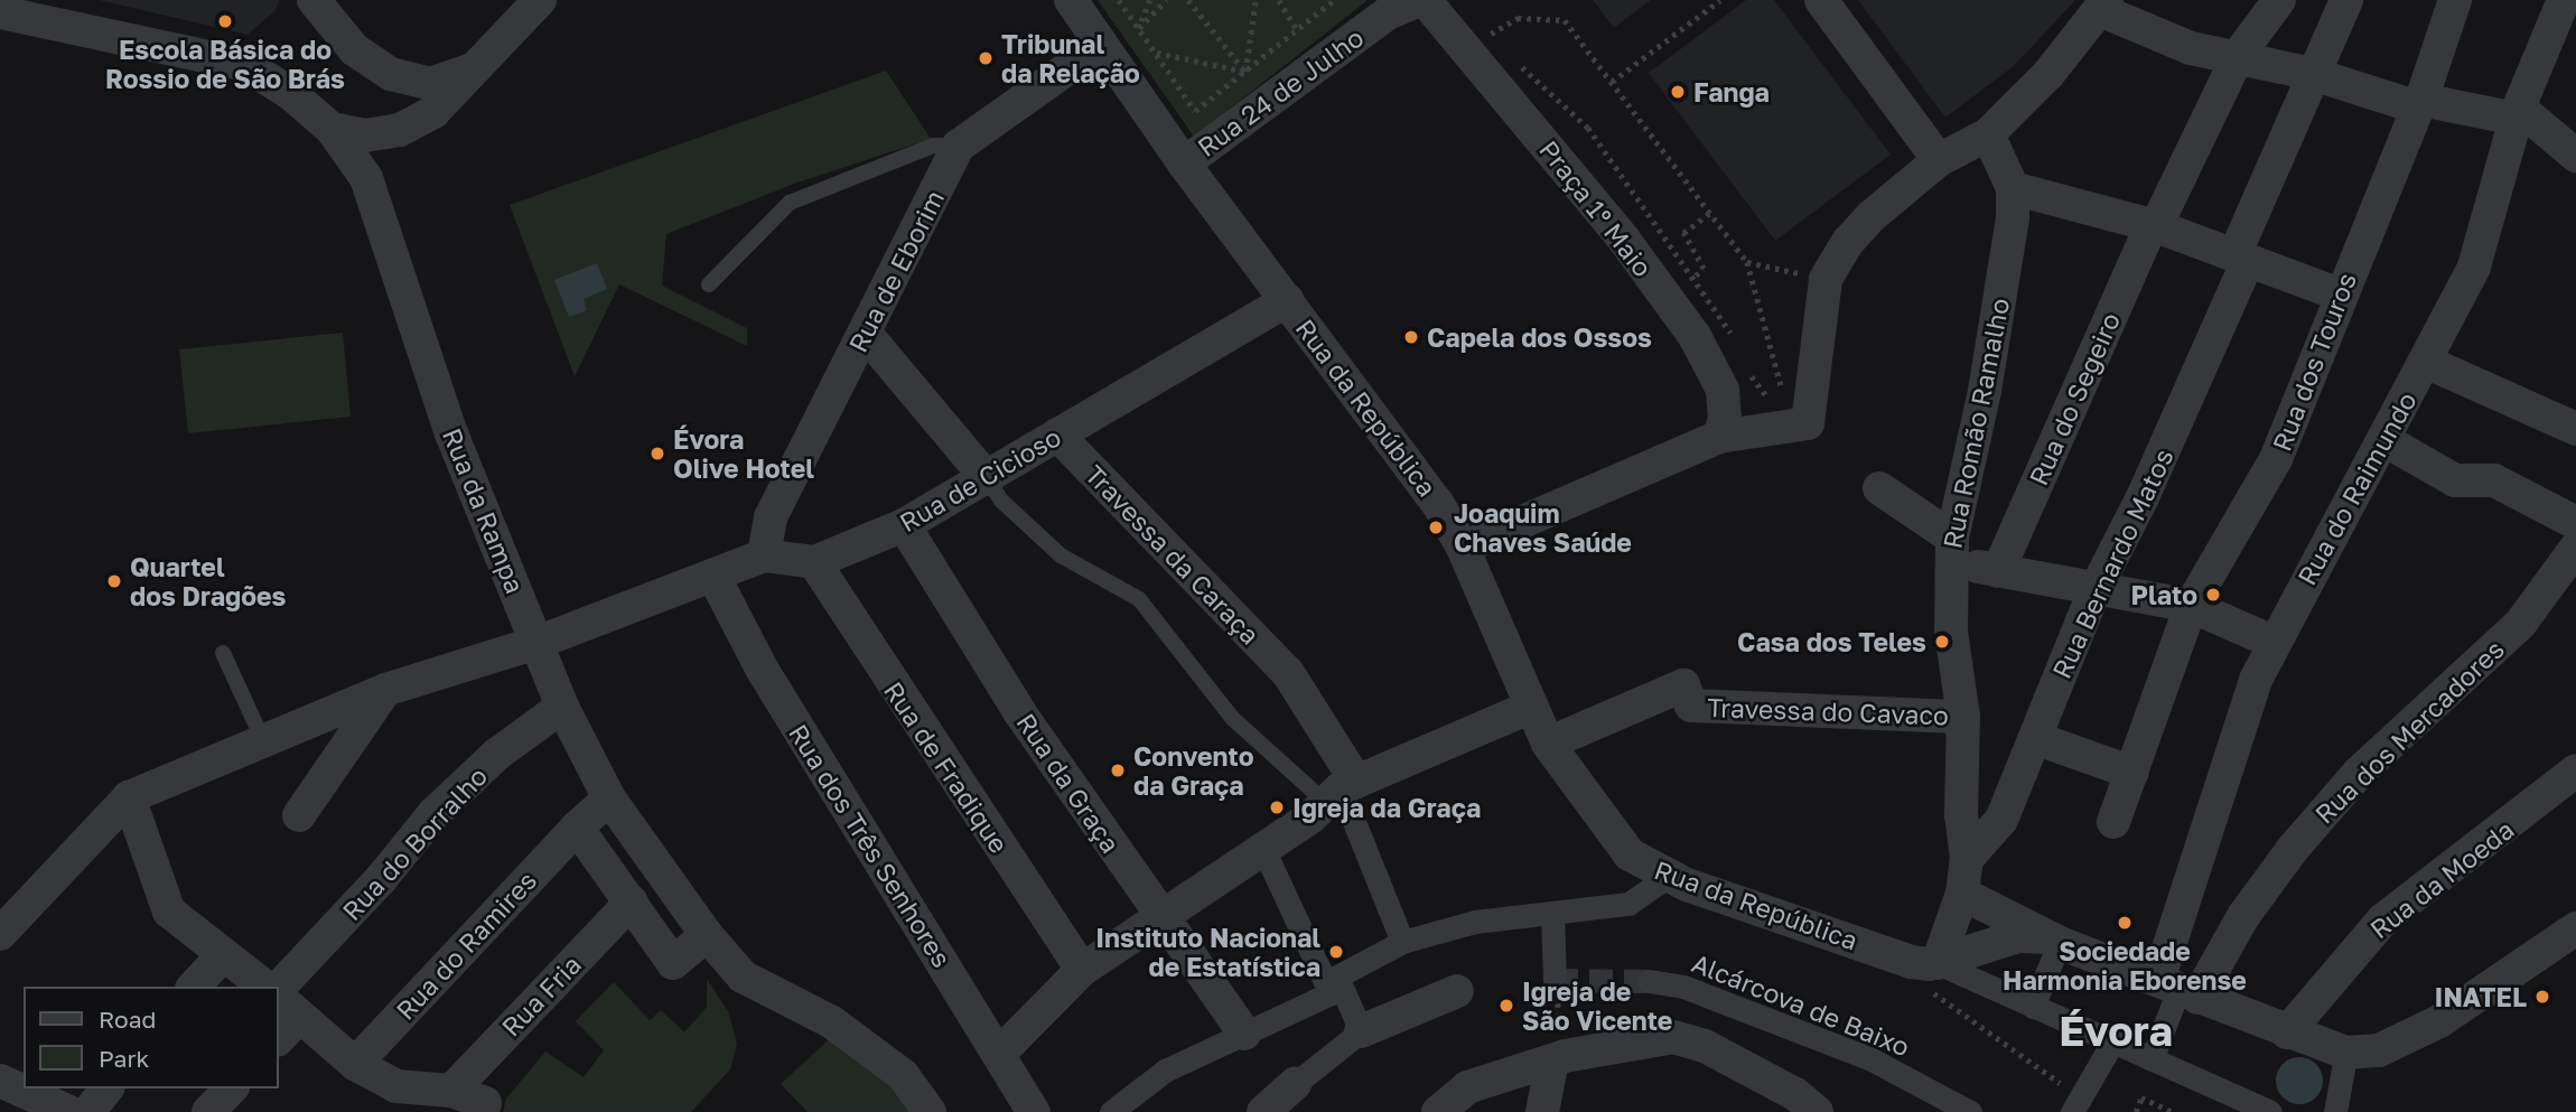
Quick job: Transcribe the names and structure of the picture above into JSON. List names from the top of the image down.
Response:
{
  "streets": {
    "street": [
      "Rua 24 de Julho",
      "Praça 1º Maio",
      "Rua de Eborim",
      "Rua dos Touros",
      "Rua do Segeiro",
      "Rua da República",
      "Rua Romão Ramalho",
      "Rua de Cicioso",
      "Rua do Raimundo",
      "Rua da Rampa",
      "Travessa da Caraça",
      "Rua Bernardo Matos",
      "Travessa do Cavaco",
      "Rua dos Mercadores",
      "Rua de Fradique",
      "Rua da Graça",
      "Rua do Borralho",
      "Rua dos Três Senhores",
      "Rua da Moeda",
      "Rua do Ramires",
      "Rua Fria",
      "Alcárcova de Baixo"
    ]
  },
  "crossings": [
    ["Rua 24 de Julho", "Praça 1º Maio"],
    ["Rua 24 de Julho", "Rua da República"],
    ["Rua de Eborim", "Rua da República"],
    ["Rua da República", "Rua Romão Ramalho"],
    ["Rua da República", "Rua de Cicioso"],
    ["Rua da República", "Travessa do Cavaco"],
    ["Rua Romão Ramalho", "Rua Bernardo Matos"],
    ["Rua Romão Ramalho", "Travessa do Cavaco"],
    ["Rua de Cicioso", "Travessa da Caraça"],
    ["Rua de Cicioso", "Rua de Fradique"],
    ["Rua de Cicioso", "Rua da Graça"],
    ["Rua do Raimundo", "Rua dos Mercadores"],
    ["Rua da Rampa", "Rua do Borralho"],
    ["Rua da Rampa", "Rua do Ramires"]
  ],
  "districts": ["Évora"],
  "places": [
    "Escola Básica do Rossio de São Brás",
    "Tribunal da Relação",
    "Fanga",
    "Capela dos Ossos",
    "Évora Olive Hotel",
    "Joaquim Chaves Saúde",
    "Quartel dos Dragões",
    "Plato",
    "Casa dos Teles",
    "Convento da Graça",
    "Igreja da Graça",
    "Sociedade Harmonia Eborense",
    "Instituto Nacional de Estatística",
    "INATEL",
    "Igreja de São Vicente"
  ],
  "legend": ["Road", "Park"]
}
